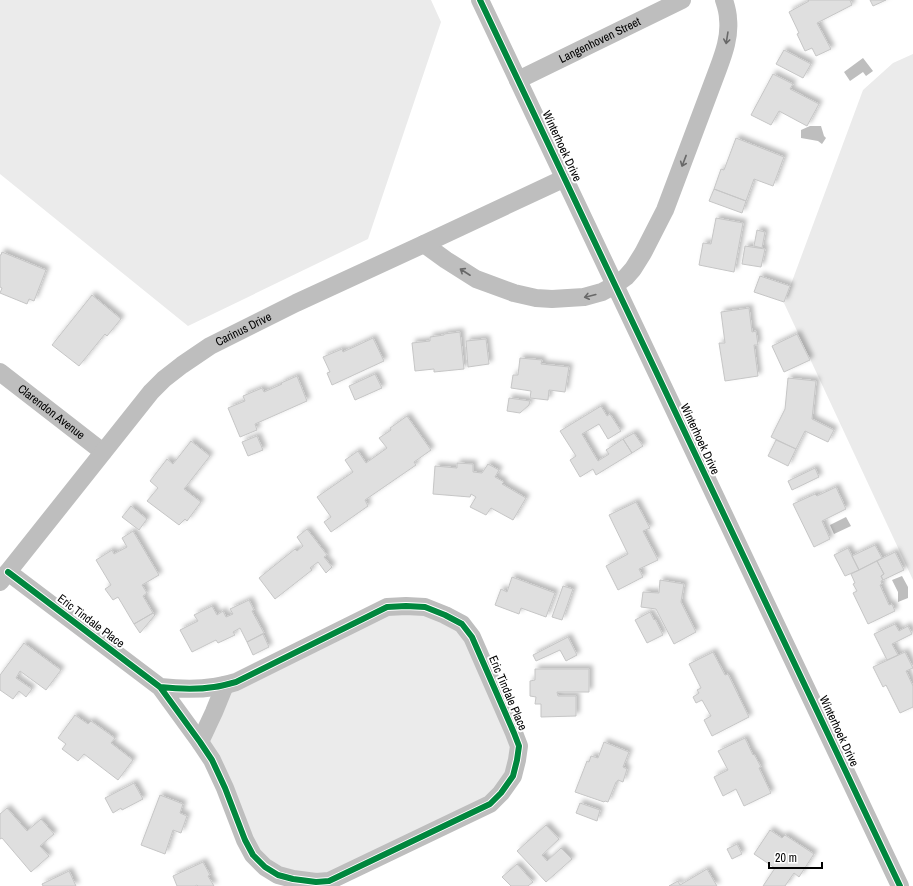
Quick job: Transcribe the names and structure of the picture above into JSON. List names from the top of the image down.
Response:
{
  "streets": {
    "street": [
      "Langenhoven Street",
      "Winterhoek Drive",
      "Carinus Drive",
      "Clarendon Avenue",
      "Eric Tindale Place"
    ]
  },
  "crossings": [
    ["Langenhoven Street", "Winterhoek Drive"],
    ["Winterhoek Drive", "Carinus Drive"],
    ["Carinus Drive", "Clarendon Avenue"],
    ["Carinus Drive", "Eric Tindale Place"]
  ],
  "scale_bar": "20 m"
}
